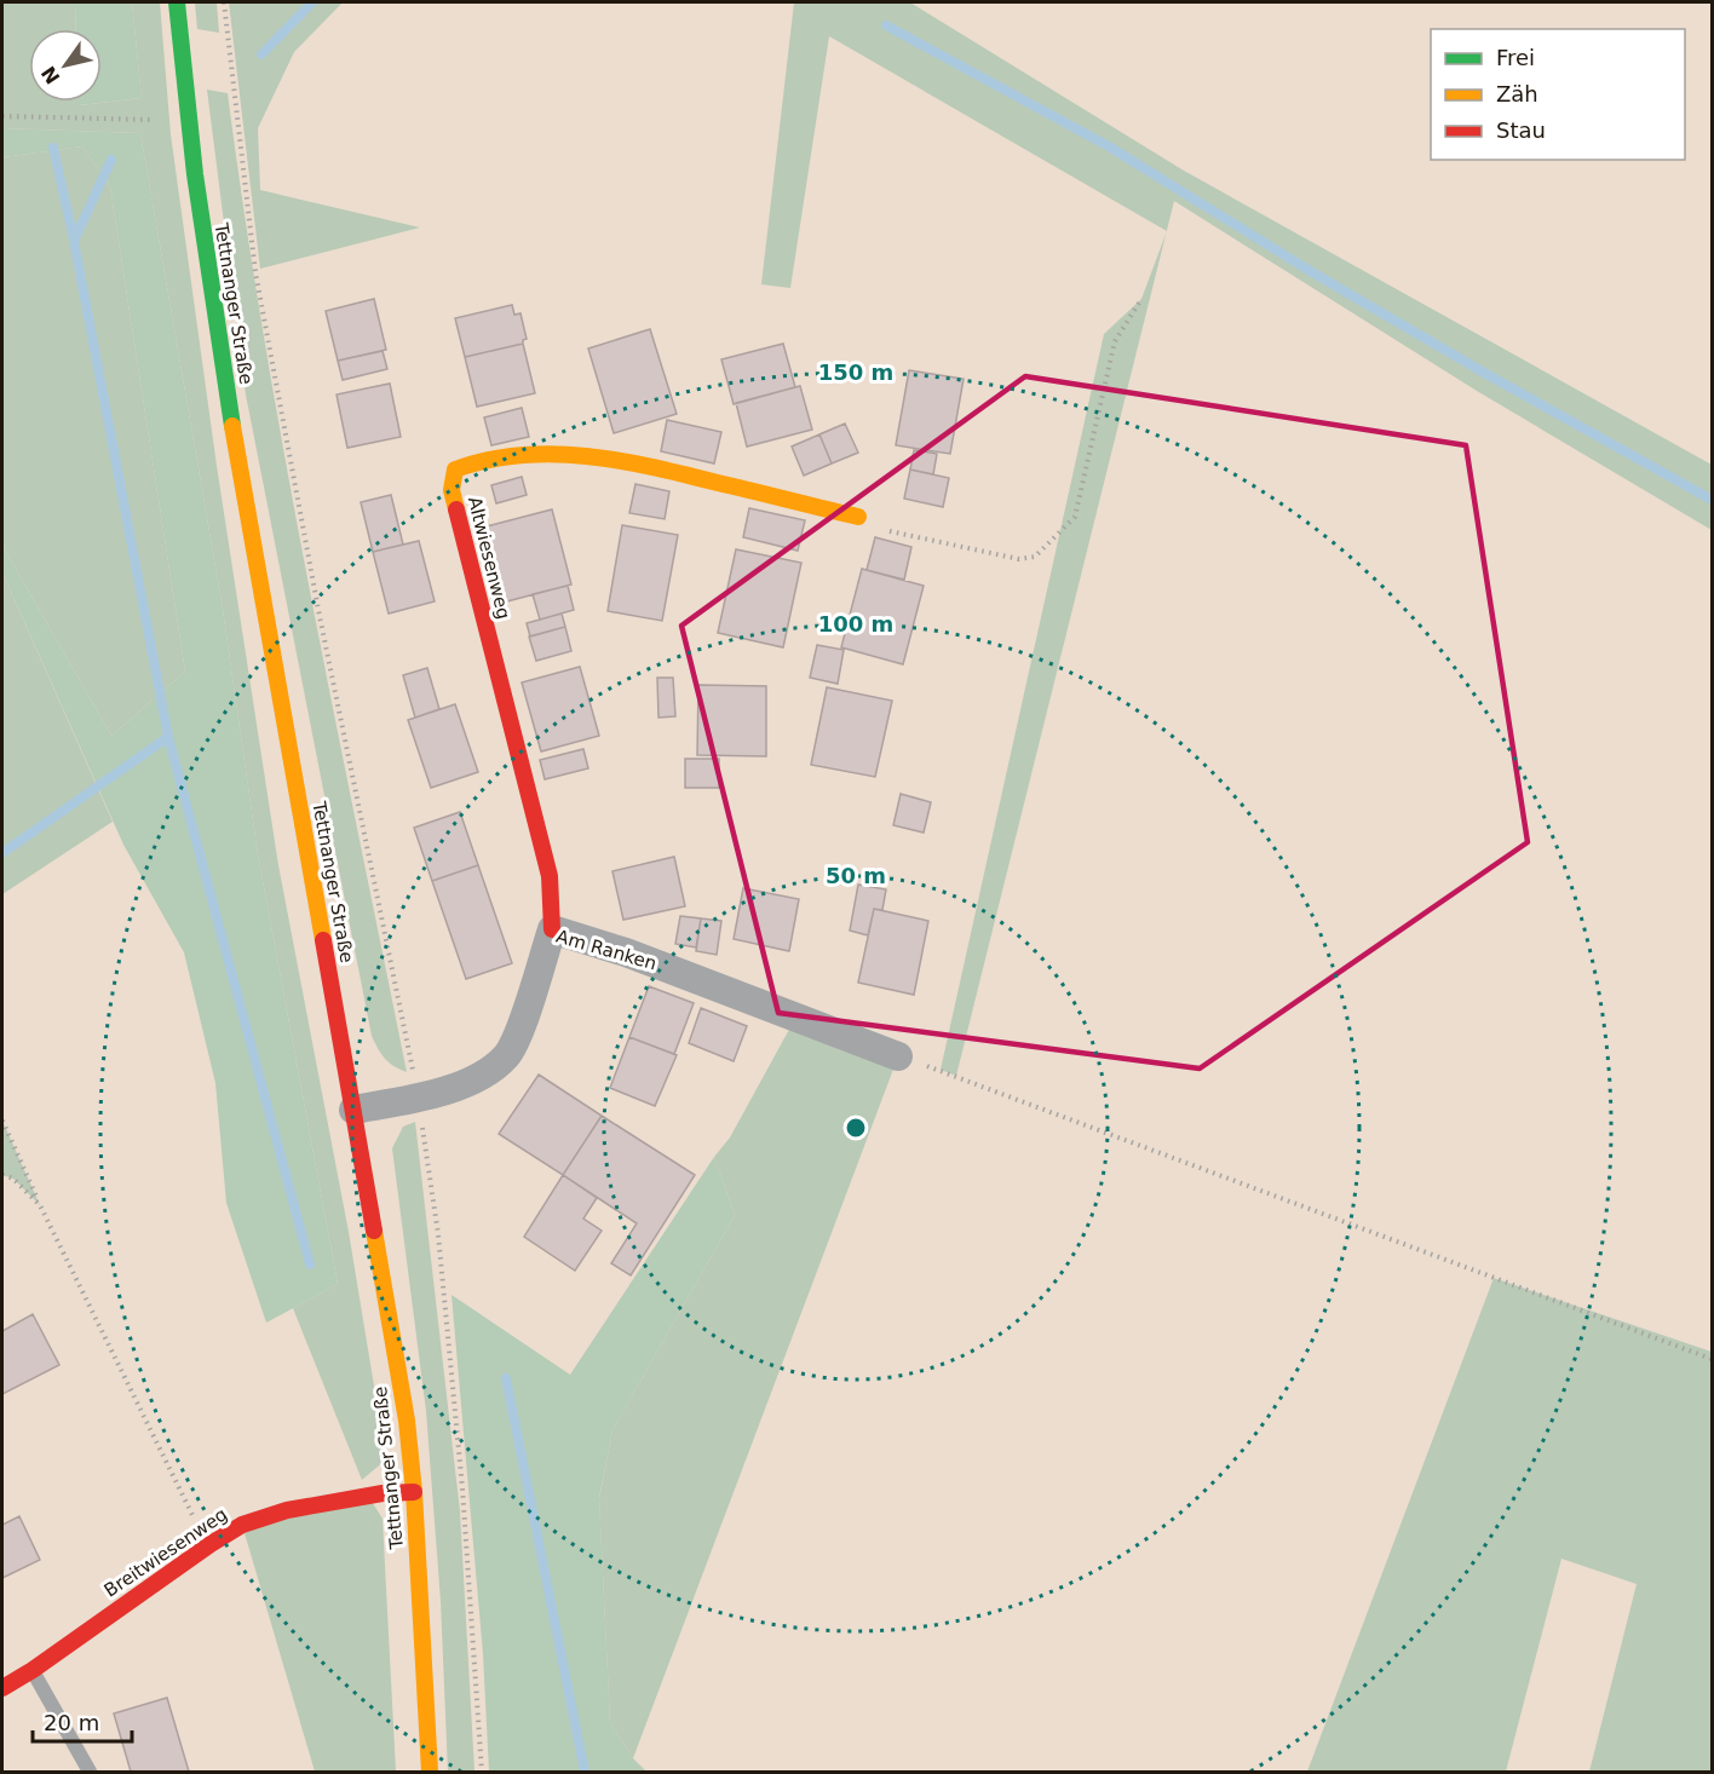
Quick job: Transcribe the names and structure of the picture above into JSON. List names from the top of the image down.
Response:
{
  "streets": {
    "main road": ["Tettnanger Straße", "Altwiesenweg", "Breitwiesenweg"],
    "street": ["Am Ranken"]
  },
  "crossings": [
    ["Tettnanger Straße", "Am Ranken"],
    ["Tettnanger Straße", "Breitwiesenweg"],
    ["Altwiesenweg", "Am Ranken"]
  ],
  "legend": ["Frei", "Zäh", "Stau"],
  "scale_bar": "20 m",
  "north": "bottom left",
  "rings": ["150 m", "100 m", "50 m"]
}
